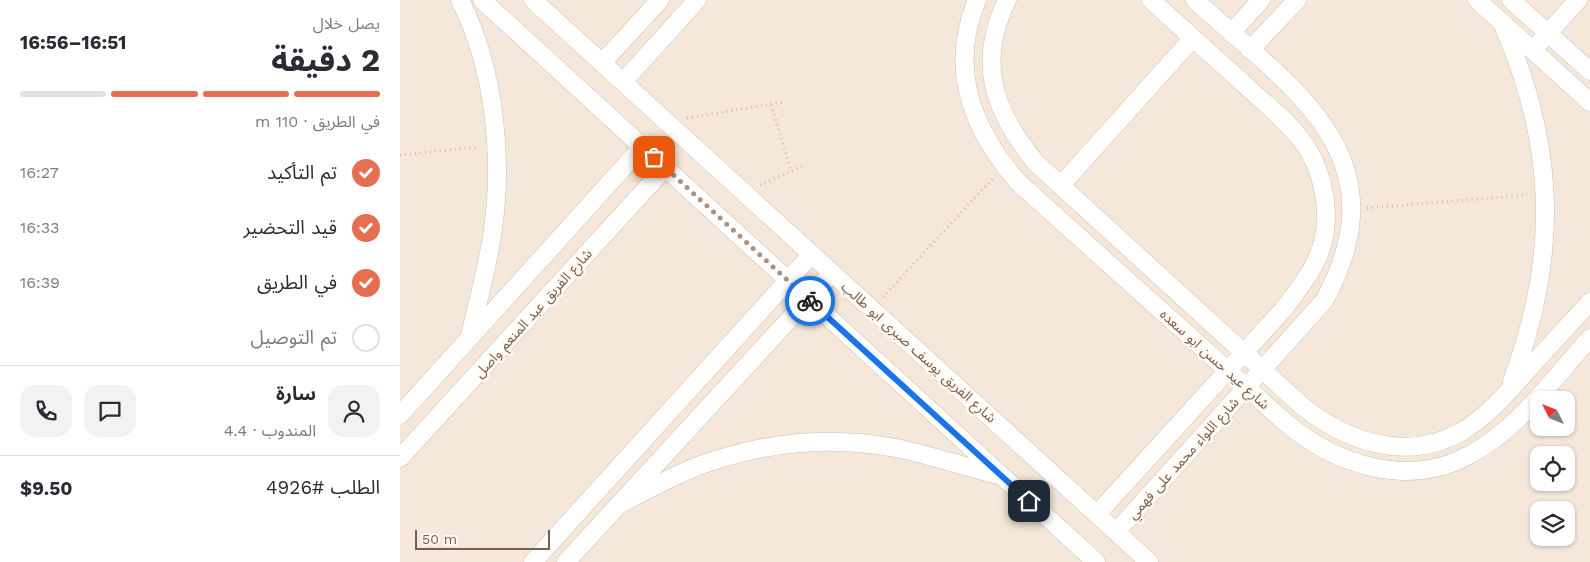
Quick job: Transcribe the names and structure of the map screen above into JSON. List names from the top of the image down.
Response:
{
  "streets": {
    "street": [
      "شارع الفريق عبد المنعم واصل",
      "شارع الفريق يوسف صبرى ابو طالب",
      "شارع عيد حسن ابو سعده",
      "شارع اللواء محمد على فهمي"
    ]
  },
  "crossings": [
    ["شارع الفريق يوسف صبرى ابو طالب", "شارع اللواء محمد على فهمي"],
    ["شارع عيد حسن ابو سعده", "شارع اللواء محمد على فهمي"]
  ],
  "scale_bar": "50 m",
  "north": "top left",
  "page": {
    "heading": ["2 دقيقة", "يصل خلال", "16:51–16:56"],
    "panel": [
      "سارة",
      "المندوب · 4.4",
      "الطلب #4926",
      "$9.50"
    ],
    "bar": "في الطريق · 110 m",
    "list": [
      ["تم التأكيد", "16:27"],
      ["قيد التحضير", "16:33"],
      ["في الطريق", "16:39"],
      "تم التوصيل"
    ],
    "scale": "50 m"
  }
}
